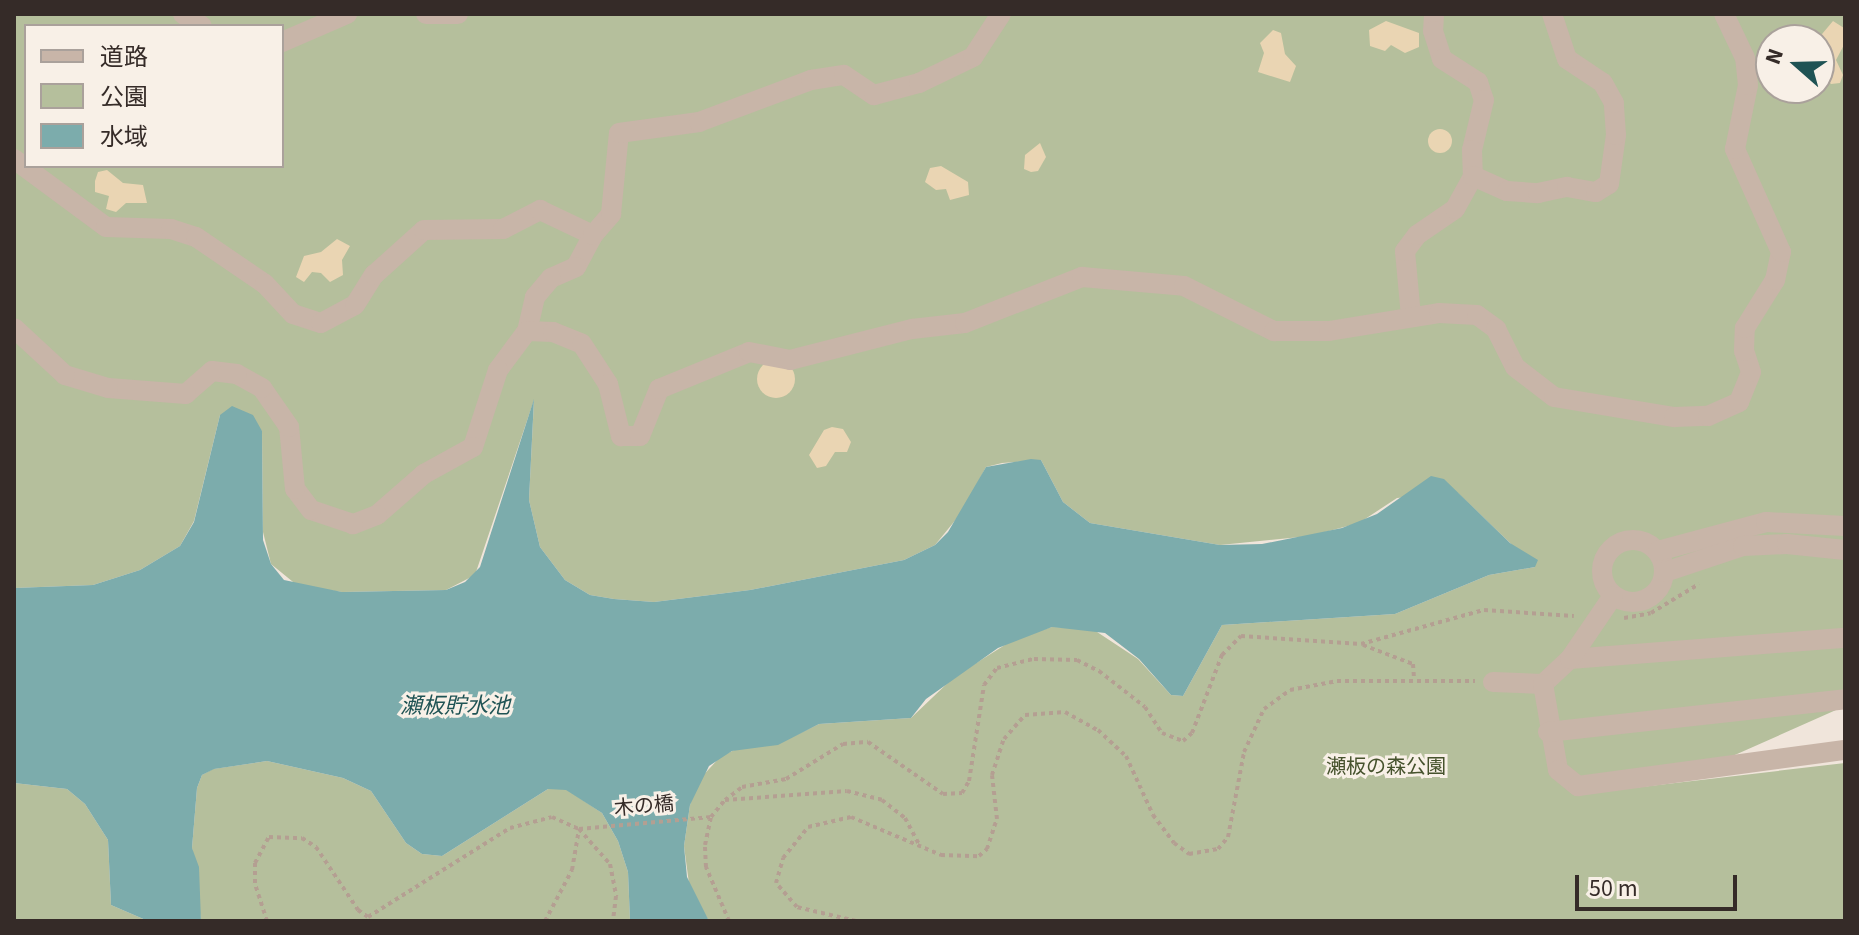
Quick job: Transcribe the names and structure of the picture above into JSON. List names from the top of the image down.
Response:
{
  "streets": {
    "path": ["木の橋"]
  },
  "water": ["瀬板貯水池"],
  "parks": ["瀬板の森公園"],
  "legend": ["道路", "公園", "水域"],
  "scale_bar": "50 m",
  "north": "left"
}
